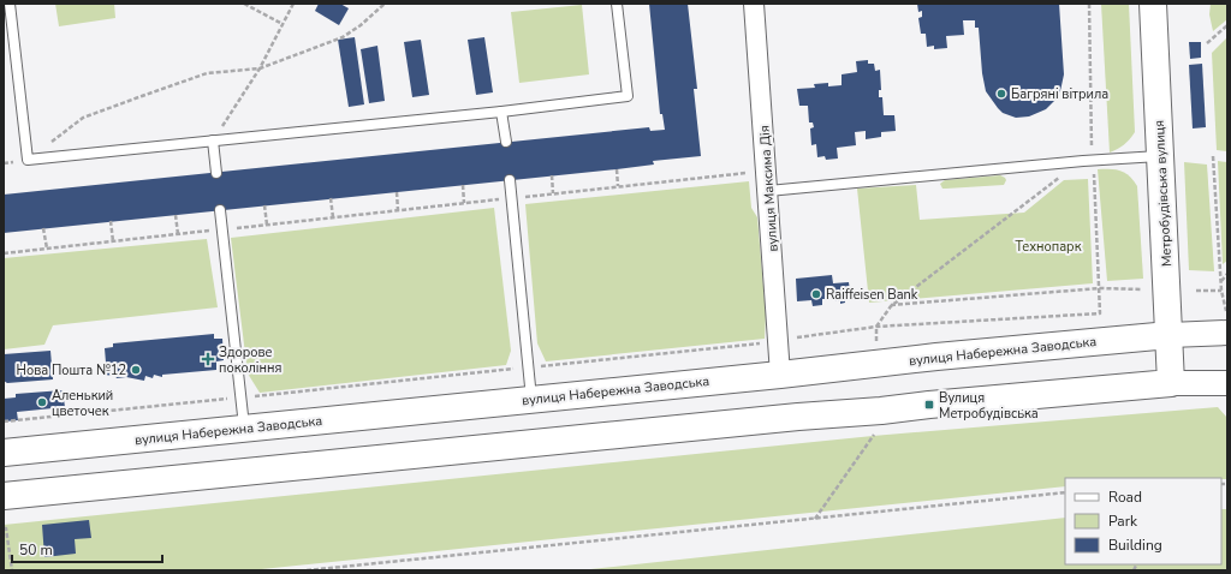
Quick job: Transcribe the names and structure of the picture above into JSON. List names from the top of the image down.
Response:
{
  "streets": {
    "main road": ["Метробудівська вулиця", "вулиця Набережна Заводська"],
    "street": ["вулиця Максима Дія"]
  },
  "crossings": [
    ["вулиця Максима Дія", "вулиця Набережна Заводська"],
    ["Метробудівська вулиця", "вулиця Набережна Заводська"]
  ],
  "parks": ["Технопарк"],
  "places": {
    "other": [
      "Багряні вітрила",
      "Raiffeisen Bank",
      "Нова Пошта №12",
      "Аленький цветочек"
    ],
    "health": ["Здорове покоління"],
    "transit": ["Вулиця Метробудівська"]
  },
  "legend": ["Road", "Park", "Building"],
  "scale_bar": "50 m"
}
